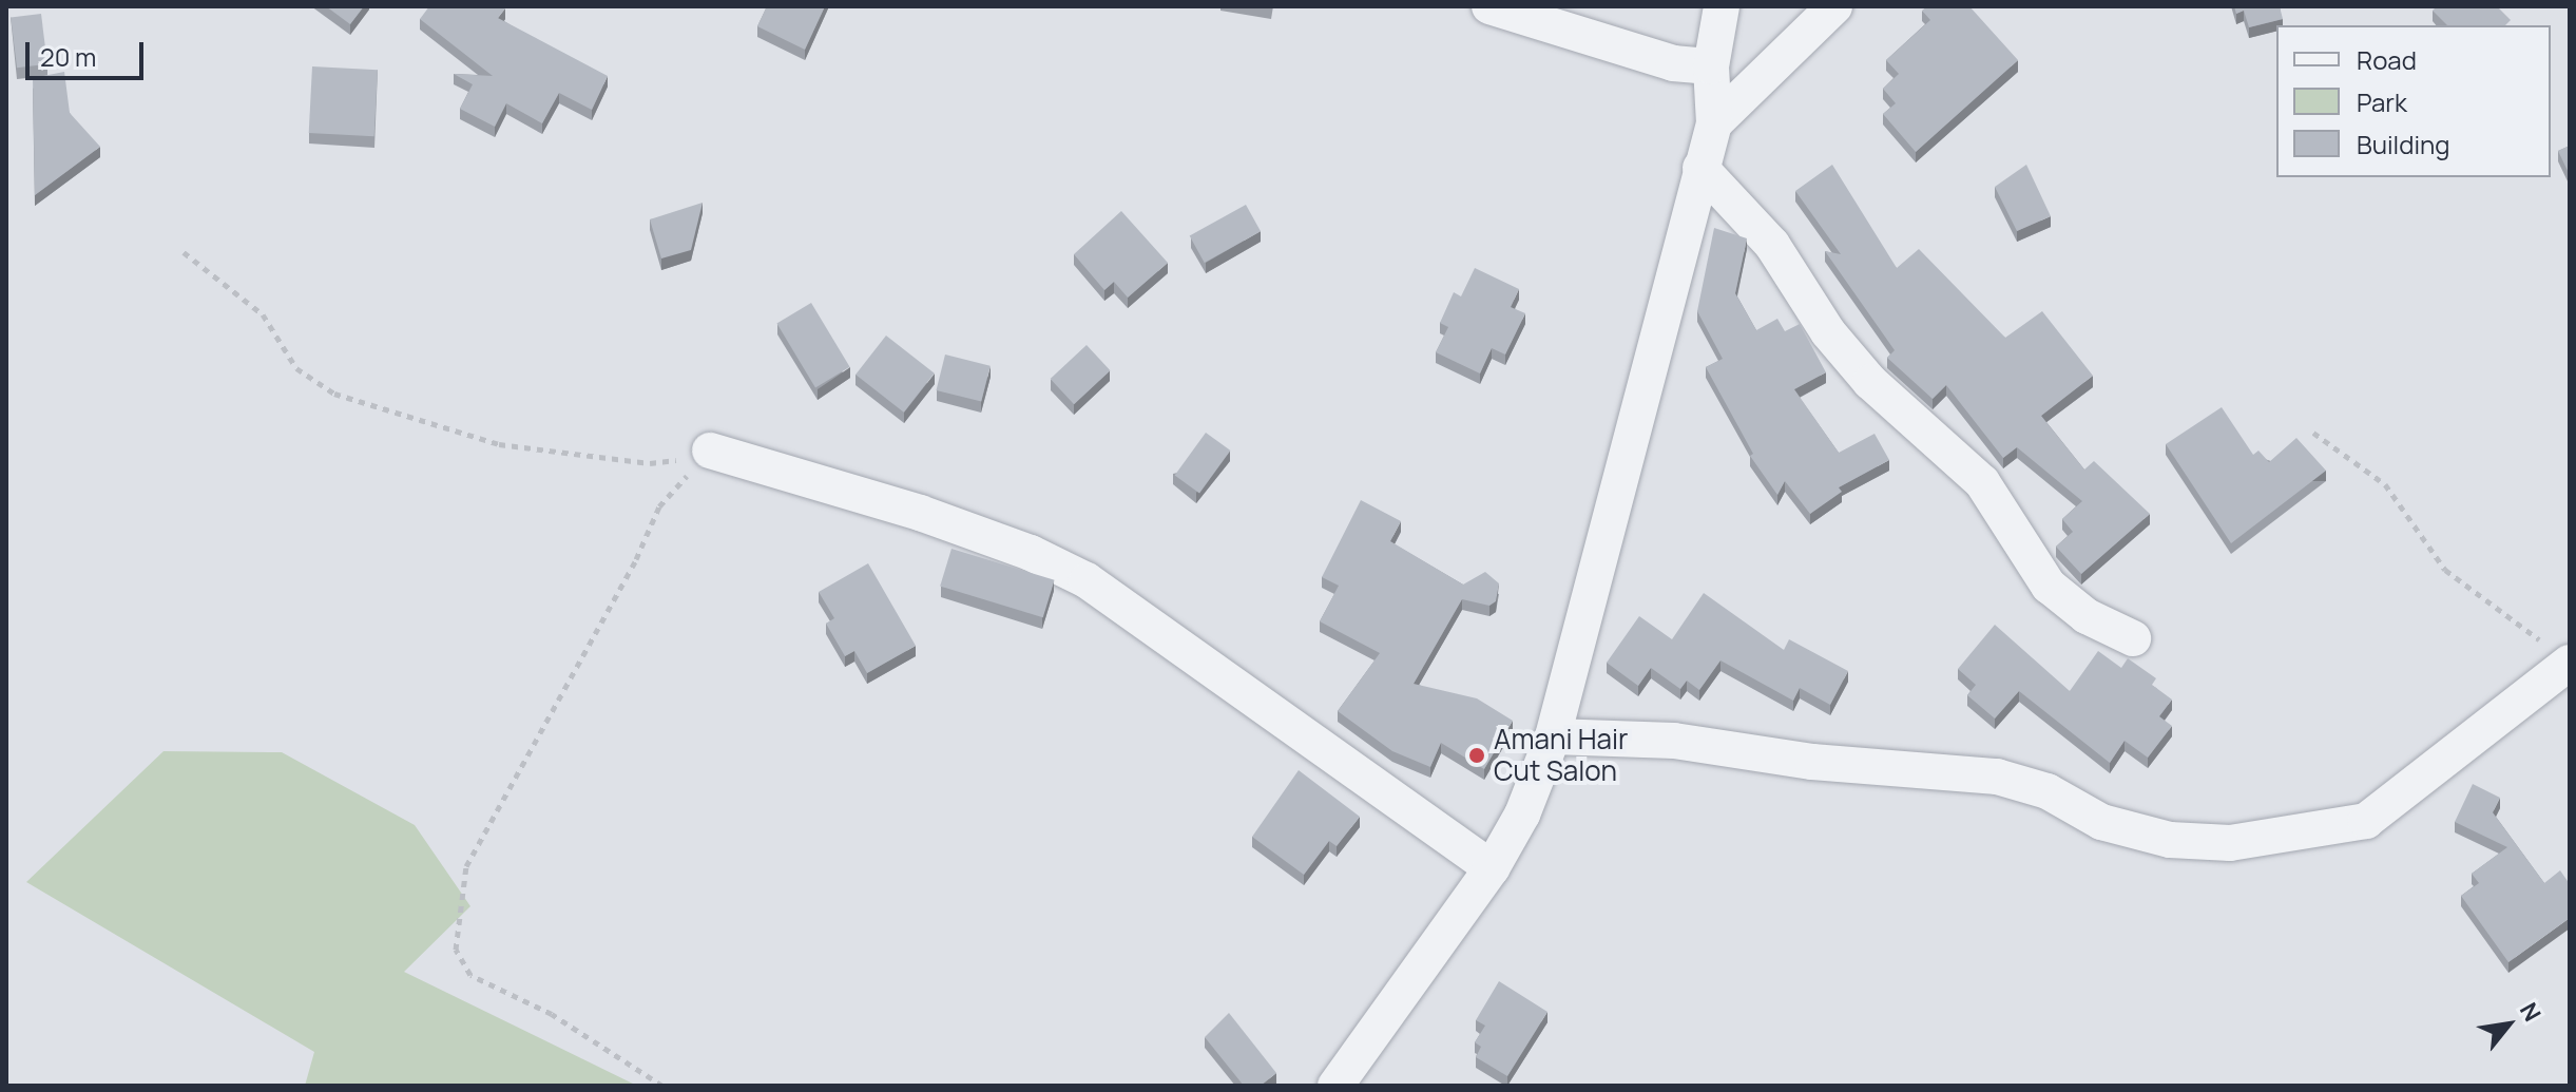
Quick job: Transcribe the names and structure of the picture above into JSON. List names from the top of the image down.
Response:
{
  "places": ["Amani Hair Cut Salon"],
  "legend": ["Road", "Park", "Building"],
  "scale_bar": "20 m",
  "north": "top right"
}
